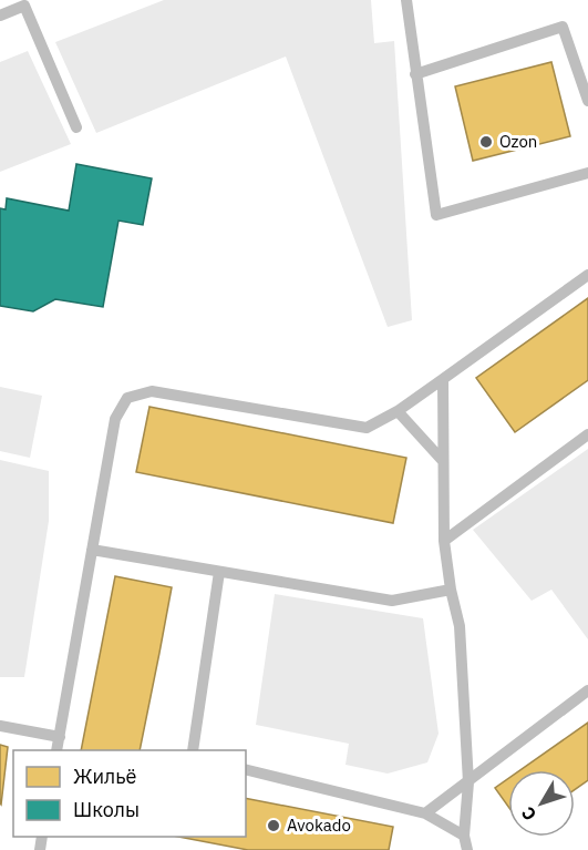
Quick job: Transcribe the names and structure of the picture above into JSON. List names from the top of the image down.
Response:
{
  "places": ["Ozon", "Avokado"],
  "legend": ["Жильё", "Школы"],
  "north": "bottom left"
}
